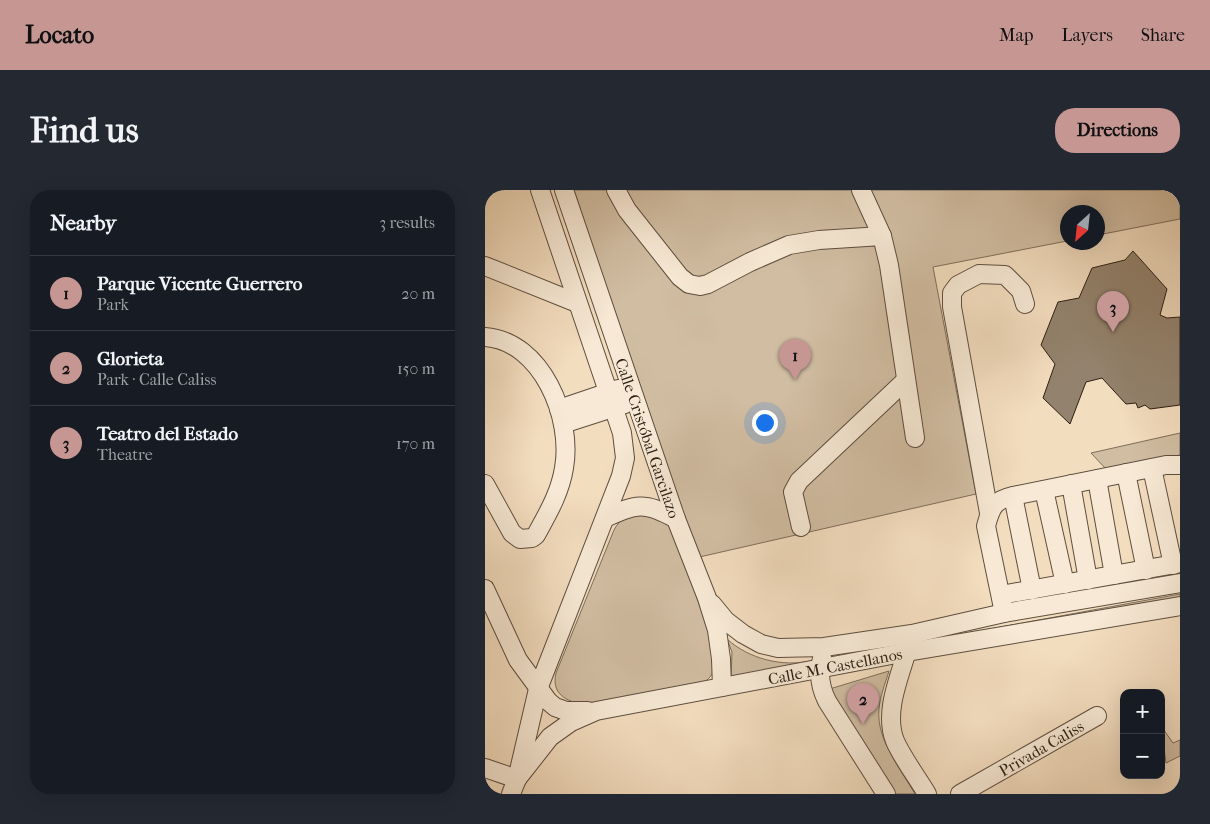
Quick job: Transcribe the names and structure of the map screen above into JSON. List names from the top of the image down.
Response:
{
  "streets": {
    "street": ["Calle Cristóbal Garcilazo", "Calle M. Castellanos", "Privada Caliss"]
  },
  "crossings": [
    ["Calle Cristóbal Garcilazo", "Calle M. Castellanos"]
  ],
  "north": "bottom left",
  "page": {
    "header": "Locato",
    "nav": ["Map", "Layers", "Share"],
    "buttons": "Directions",
    "title": "Find us",
    "heading": ["Nearby", "3 results"],
    "list": [
      {
        "mark": "1",
        "name": "Parque Vicente Guerrero",
        "note": "Park",
        "value": "20 m"
      },
      {
        "mark": "2",
        "name": "Glorieta",
        "note": "Park · Calle Caliss",
        "value": "150 m"
      },
      {
        "mark": "3",
        "name": "Teatro del Estado",
        "note": "Theatre",
        "value": "170 m"
      }
    ],
    "pins": ["3", "1", "2"],
    "map_buttons": ["+", "−"]
  }
}
